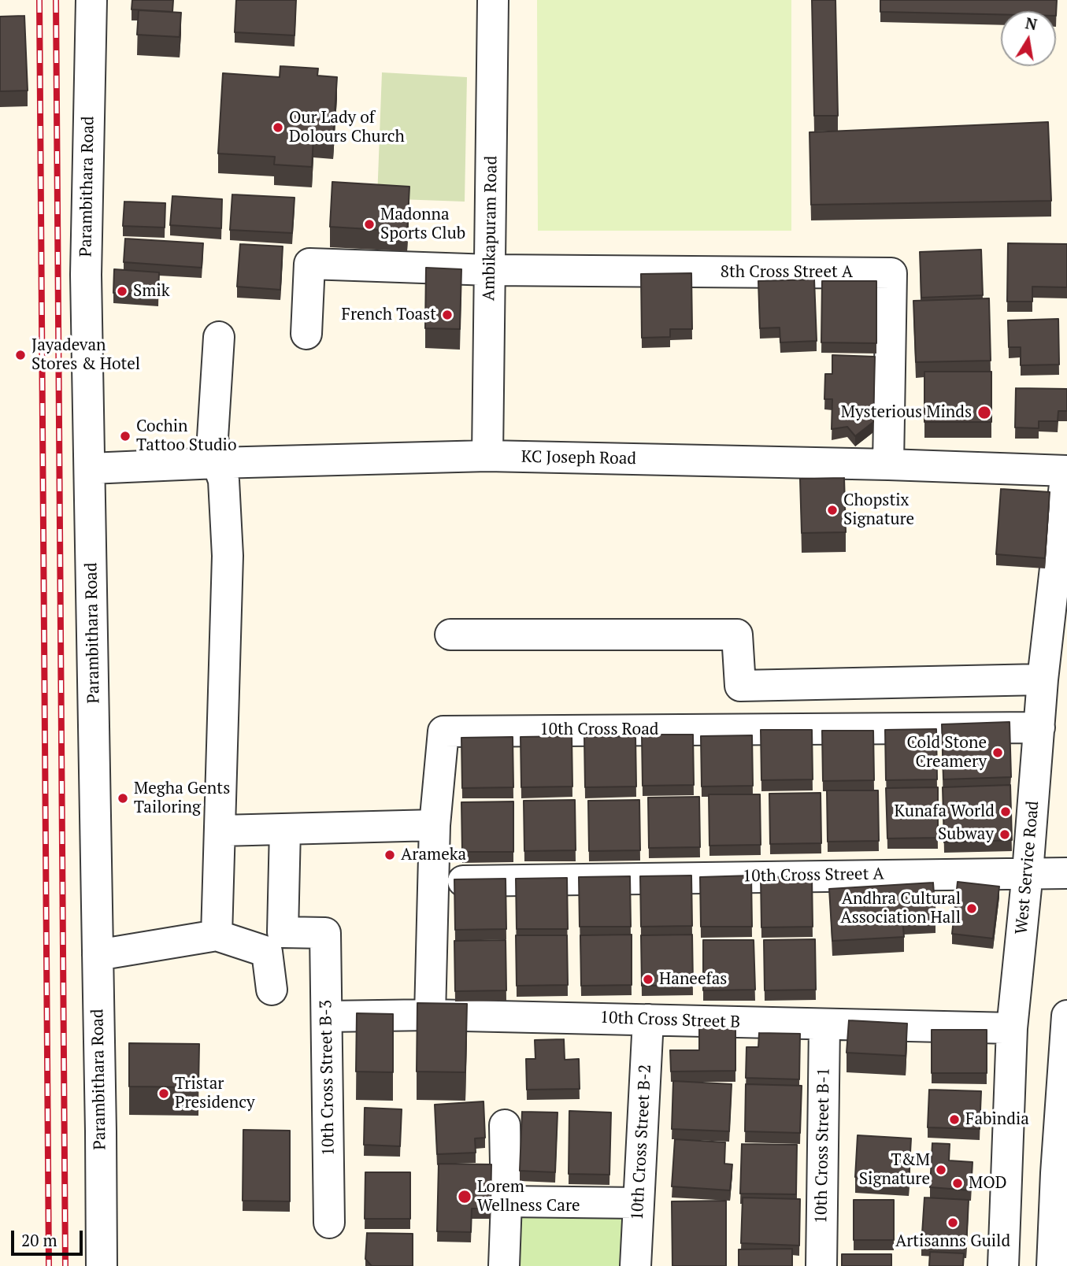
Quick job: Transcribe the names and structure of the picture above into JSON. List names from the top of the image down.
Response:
{
  "streets": {
    "street": [
      "Parambithara Road",
      "Ambikapuram Road",
      "8th Cross Street A",
      "KC Joseph Road",
      "10th Cross Road",
      "West Service Road",
      "10th Cross Street A",
      "10th Cross Street B",
      "10th Cross Street B-3",
      "10th Cross Street B-2",
      "10th Cross Street B-1"
    ]
  },
  "crossings": [
    ["Parambithara Road", "KC Joseph Road"],
    ["Ambikapuram Road", "8th Cross Street A"],
    ["Ambikapuram Road", "KC Joseph Road"],
    ["8th Cross Street A", "KC Joseph Road"],
    ["KC Joseph Road", "West Service Road"],
    ["10th Cross Road", "West Service Road"],
    ["10th Cross Road", "10th Cross Street A"],
    ["10th Cross Road", "10th Cross Street B"],
    ["West Service Road", "10th Cross Street A"],
    ["West Service Road", "10th Cross Street B"],
    ["10th Cross Street B", "10th Cross Street B-3"],
    ["10th Cross Street B", "10th Cross Street B-2"],
    ["10th Cross Street B", "10th Cross Street B-1"]
  ],
  "places": [
    "Our Lady of Dolours Church",
    "Madonna Sports Club",
    "Smik",
    "French Toast",
    "Jayadevan Stores & Hotel",
    "Mysterious Minds",
    "Cochin Tattoo Studio",
    "Chopstix Signature",
    "Cold Stone Creamery",
    "Megha Gents Tailoring",
    "Kunafa World",
    "Subway",
    "Arameka",
    "Andhra Cultural Association Hall",
    "Haneefas",
    "Tristar Presidency",
    "Fabindia",
    "T&M Signature",
    "MOD",
    "Lorem Wellness Care",
    "Artisanns Guild"
  ],
  "scale_bar": "20 m",
  "north": "top"
}
